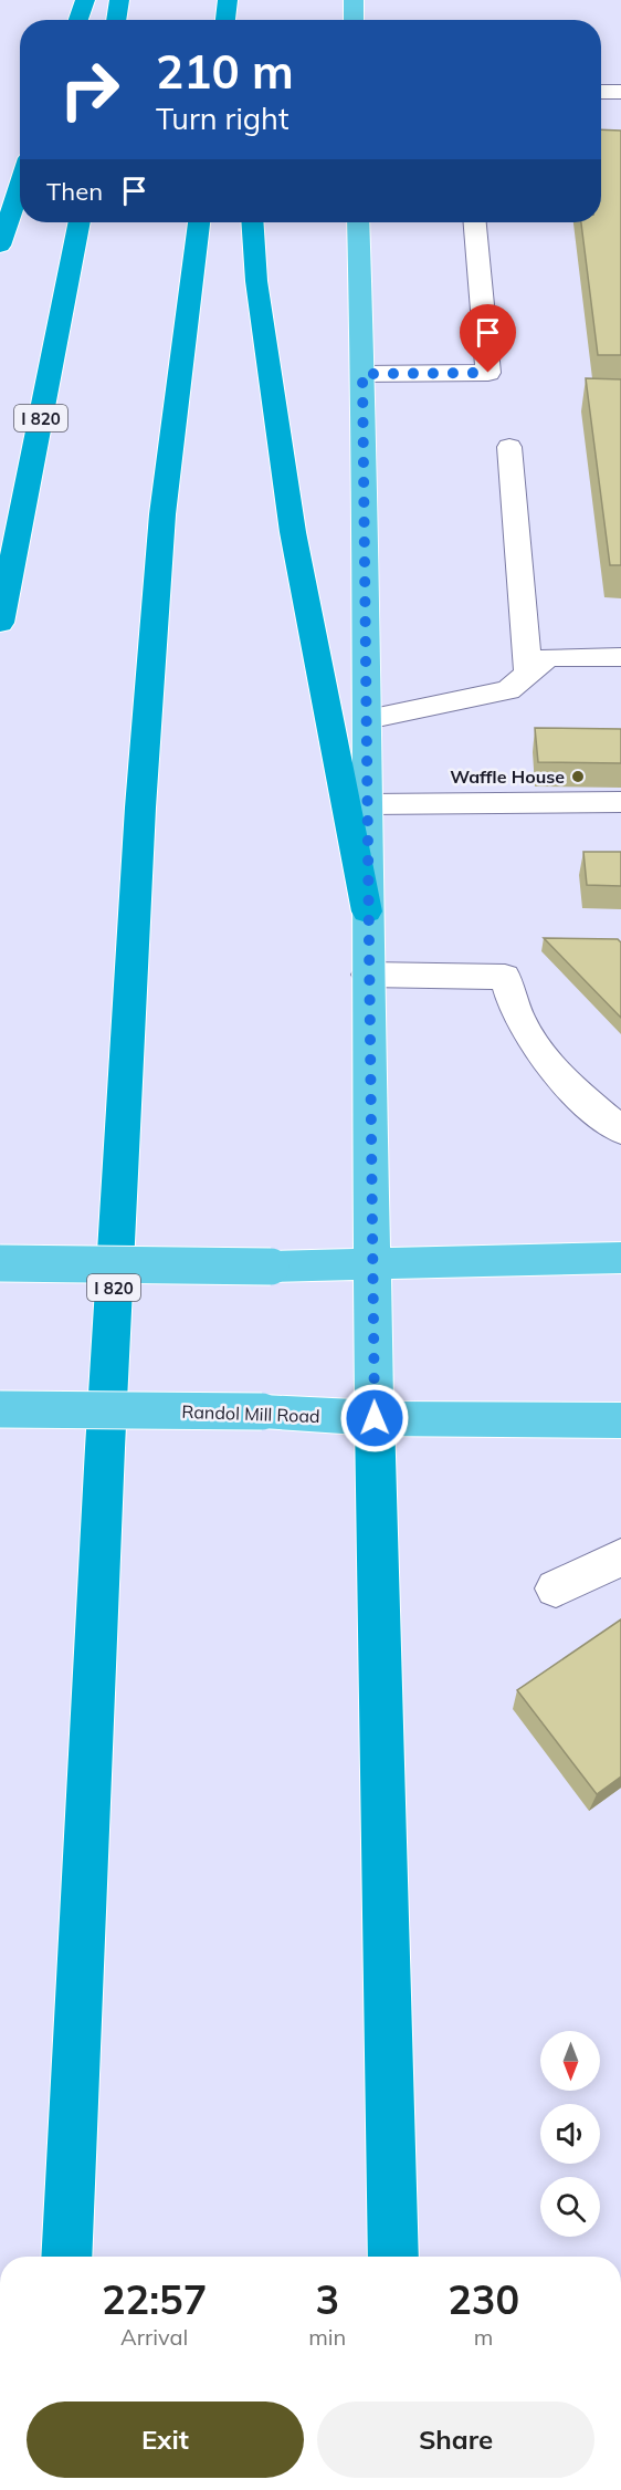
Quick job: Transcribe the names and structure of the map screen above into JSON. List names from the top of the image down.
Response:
{
  "streets": {
    "highway": ["I 820"],
    "main road": ["Randol Mill Road"]
  },
  "places": ["Waffle House"],
  "north": "bottom",
  "page": {
    "turn": ["210 m", "Turn right"],
    "then": "Then",
    "eta": [
      "22:57",
      "Arrival",
      "3",
      "min",
      "230",
      "m"
    ],
    "buttons": ["Exit", "Share"]
  }
}
